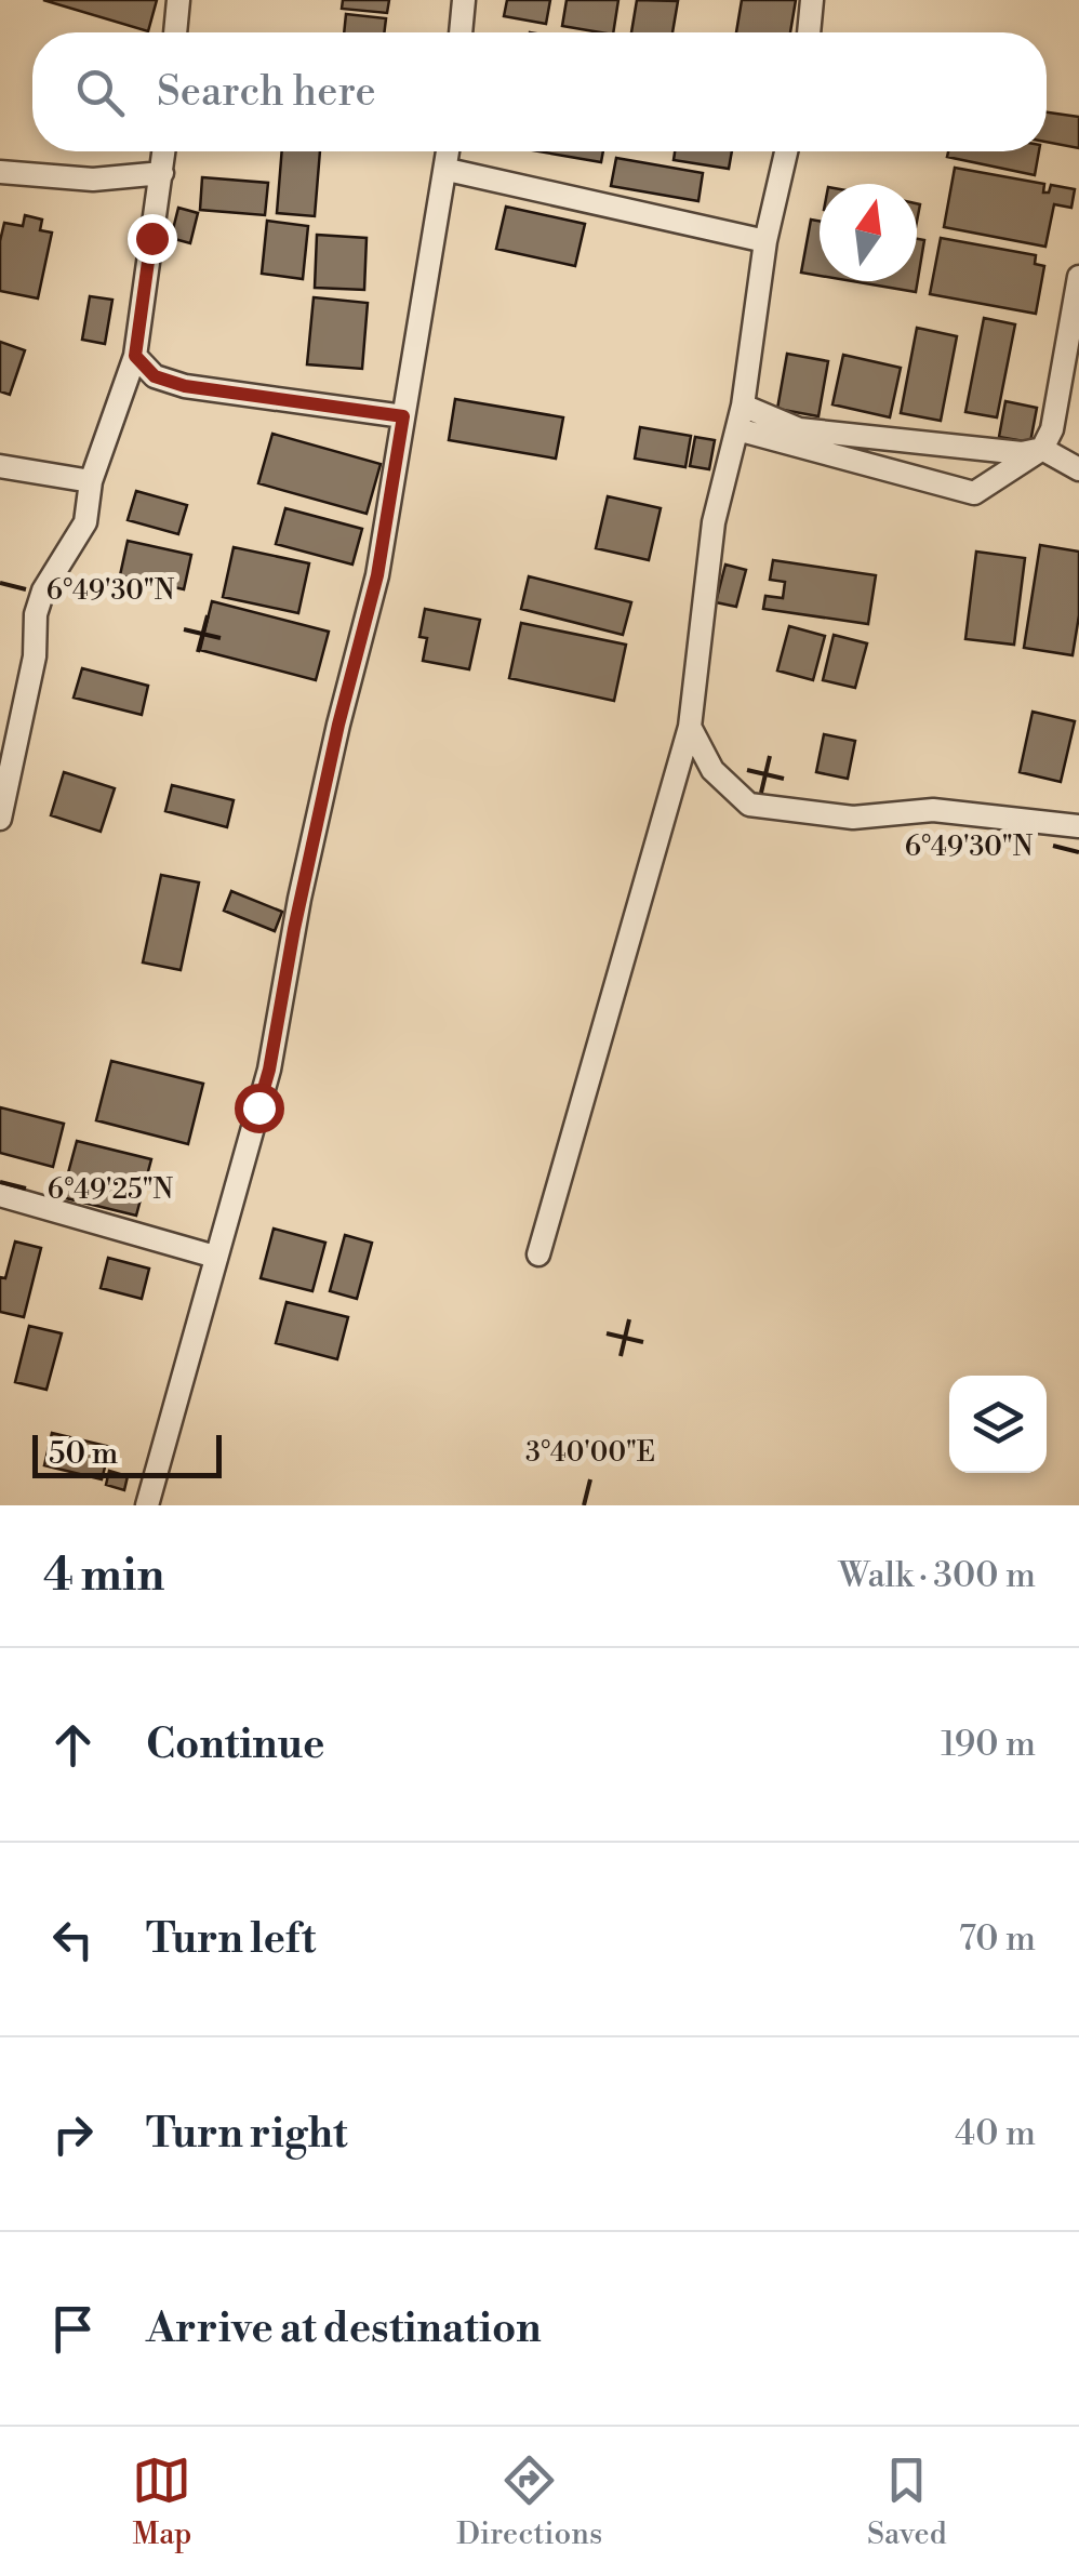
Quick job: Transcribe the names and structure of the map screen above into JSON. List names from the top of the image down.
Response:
{
  "scale_bar": "50 m",
  "north": "top",
  "page": {
    "search": "Search here",
    "scale": "50 m",
    "heading": ["4 min", "Walk · 300 m"],
    "list": [
      ["Continue", "190 m"],
      ["Turn left", "70 m"],
      ["Turn right", "40 m"],
      "Arrive at destination"
    ],
    "nav": ["Map", "Directions", "Saved"]
  },
  "coordinates": ["6°49'30\"N", "6°49'25\"N", "3°40'00\"E"]
}
